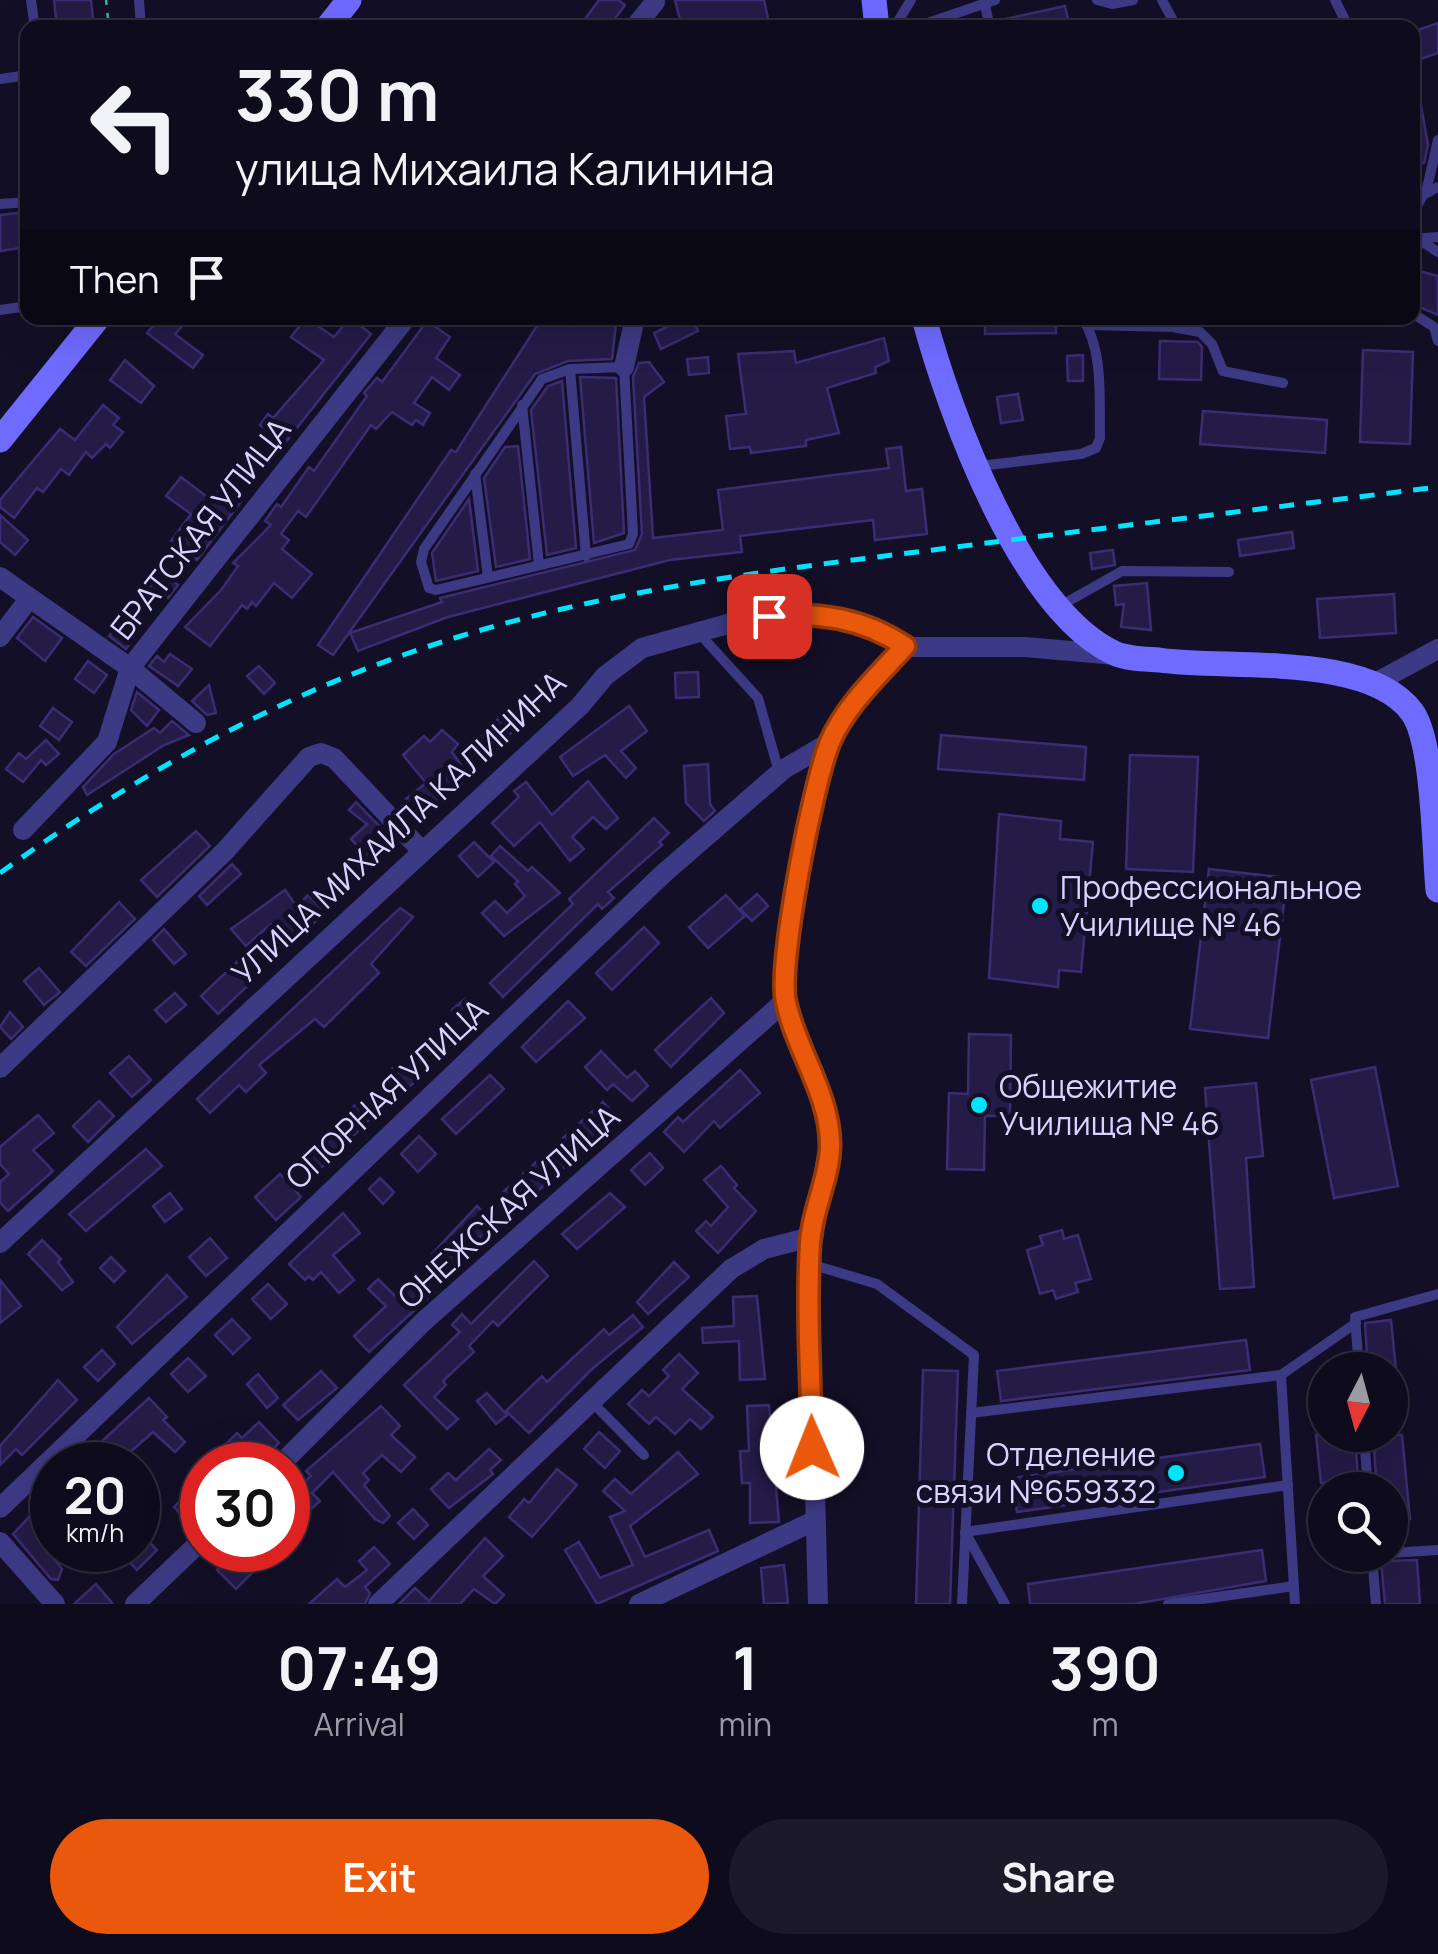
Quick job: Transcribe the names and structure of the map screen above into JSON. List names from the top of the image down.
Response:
{
  "streets": {
    "street": [
      "БРАТСКАЯ УЛИЦА",
      "УЛИЦА МИХАИЛА КАЛИНИНА",
      "ОПОРНАЯ УЛИЦА",
      "ОНЕЖСКАЯ УЛИЦА"
    ]
  },
  "places": ["Профессиональное Училище № 46", "Общежитие Училища № 46", "Отделение связи №659332"],
  "north": "bottom",
  "page": {
    "turn": ["330 m", "улица Михаила Калинина"],
    "then": "Then",
    "speed": "20 km/h",
    "limit": "30",
    "eta": [
      "07:49",
      "Arrival",
      "1",
      "min",
      "390",
      "m"
    ],
    "buttons": ["Exit", "Share"]
  }
}
